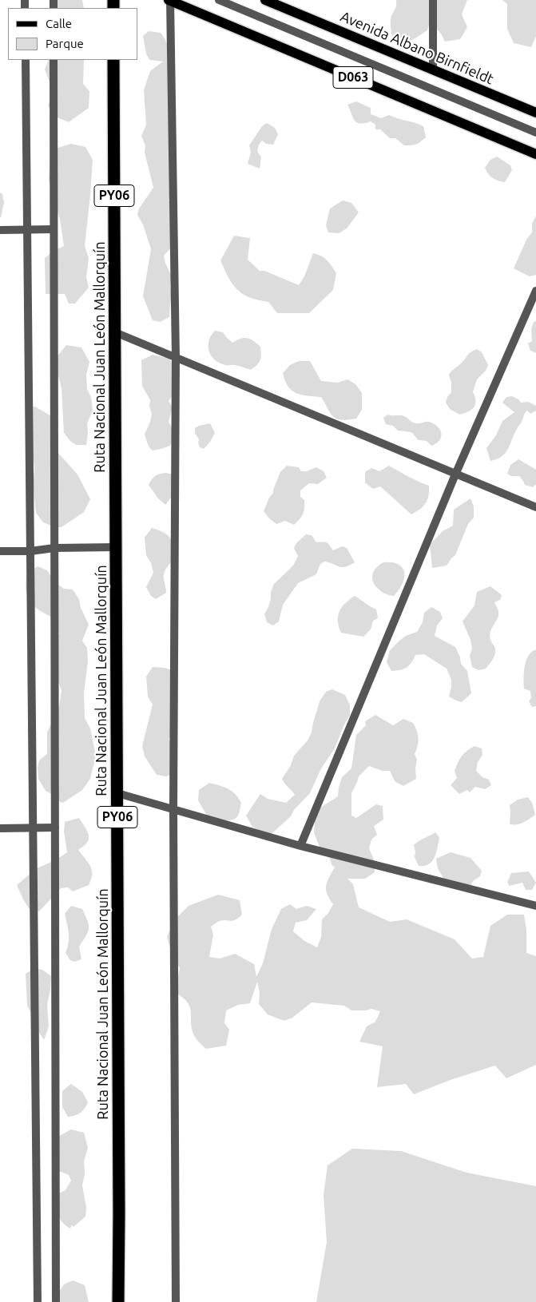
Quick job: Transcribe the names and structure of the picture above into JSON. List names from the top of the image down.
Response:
{
  "streets": {
    "highway": ["PY06", "Ruta Nacional Juan León Mallorquín"],
    "main road": ["Avenida Albano Birnfieldt", "D063"]
  },
  "legend": ["Calle", "Parque"]
}
